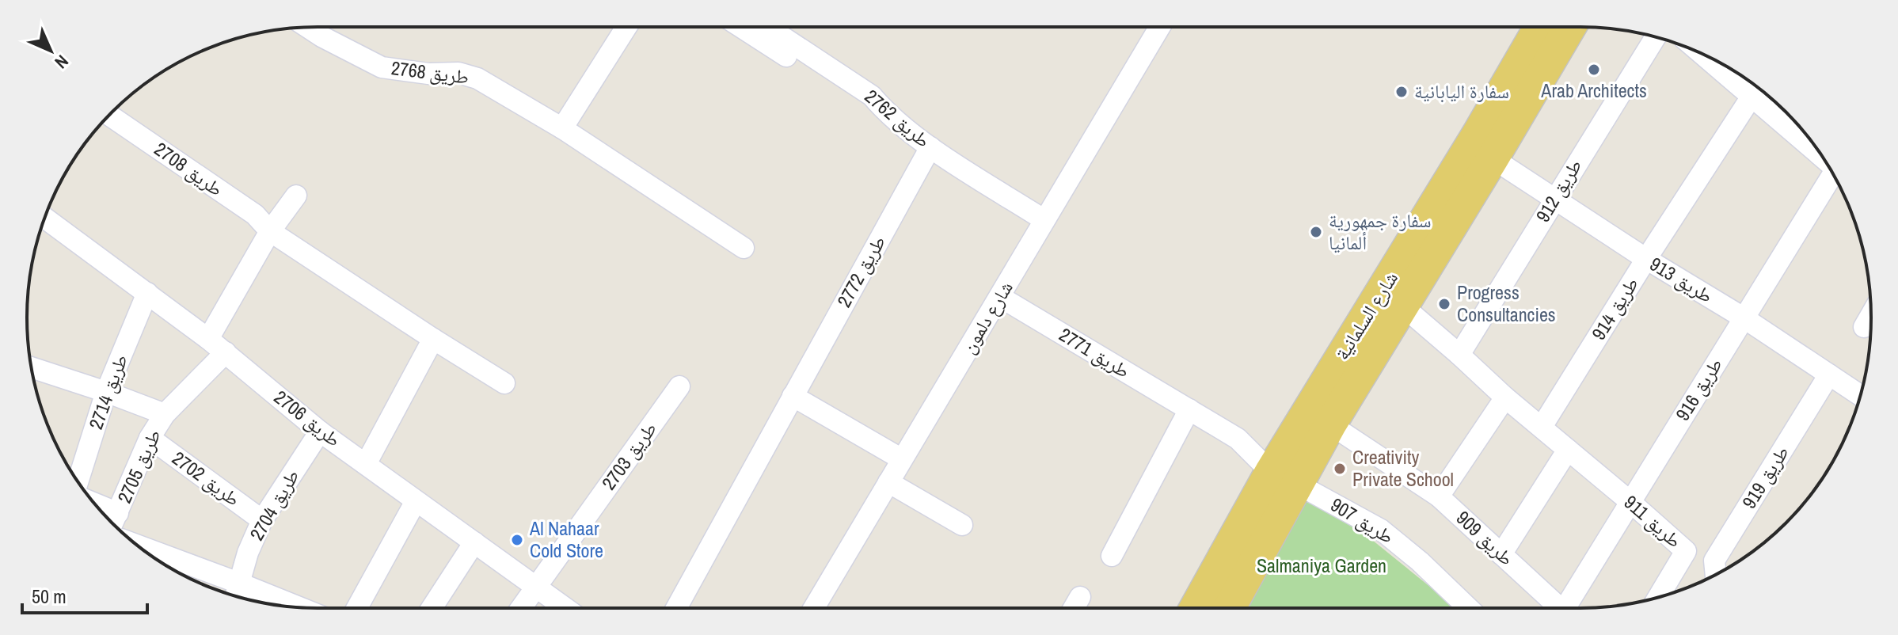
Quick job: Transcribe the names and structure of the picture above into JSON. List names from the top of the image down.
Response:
{
  "streets": {
    "main road": ["شارع السلمانية"],
    "street": [
      "طريق 2768",
      "طريق 2762",
      "طريق 2708",
      "طريق 912",
      "طريق 2772",
      "طريق 913",
      "طريق 914",
      "شارع دلمون",
      "طريق 2771",
      "طريق 916",
      "طريق 2714",
      "طريق 2706",
      "طريق 2703",
      "طريق 2705",
      "طريق 919",
      "طريق 2702",
      "طريق 2704",
      "طريق 907",
      "طريق 911",
      "طريق 909"
    ]
  },
  "crossings": [
    ["طريق 2762", "طريق 2772"],
    ["طريق 2762", "شارع دلمون"],
    ["طريق 912", "طريق 913"],
    ["طريق 912", "طريق 911"],
    ["طريق 913", "طريق 914"],
    ["طريق 913", "شارع السلمانية"],
    ["طريق 913", "طريق 916"],
    ["طريق 913", "طريق 919"],
    ["طريق 914", "طريق 911"],
    ["شارع السلمانية", "طريق 2771"],
    ["شارع السلمانية", "طريق 907"],
    ["شارع السلمانية", "طريق 911"],
    ["شارع السلمانية", "طريق 909"],
    ["شارع دلمون", "طريق 2771"],
    ["طريق 2771", "طريق 907"],
    ["طريق 916", "طريق 911"],
    ["طريق 2714", "طريق 2706"],
    ["طريق 2706", "طريق 2703"],
    ["طريق 2706", "طريق 2705"],
    ["طريق 2706", "طريق 2704"],
    ["طريق 2705", "طريق 2702"],
    ["طريق 2702", "طريق 2704"]
  ],
  "parks": ["Salmaniya Garden"],
  "places": [
    "Arab Architects",
    "سفارة اليابانية",
    "سفارة جمهورية ألمانيا",
    "Progress Consultancies",
    "Creativity Private School",
    "Al Nahaar Cold Store"
  ],
  "scale_bar": "50 m",
  "north": "bottom right"
}
